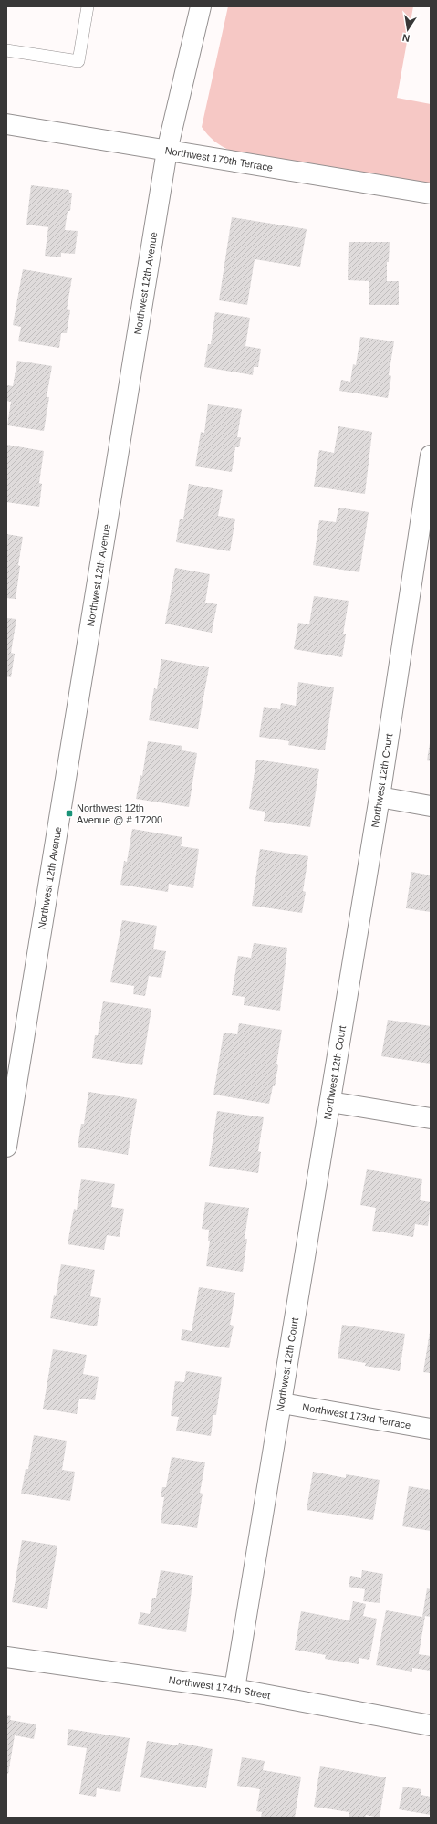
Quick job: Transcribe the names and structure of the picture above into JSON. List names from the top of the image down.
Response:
{
  "streets": {
    "street": [
      "Northwest 170th Terrace",
      "Northwest 12th Avenue",
      "Northwest 12th Court",
      "Northwest 173rd Terrace",
      "Northwest 174th Street"
    ]
  },
  "crossings": [
    ["Northwest 170th Terrace", "Northwest 12th Avenue"],
    ["Northwest 12th Court", "Northwest 173rd Terrace"],
    ["Northwest 12th Court", "Northwest 174th Street"]
  ],
  "places": {
    "transit": ["Northwest 12th Avenue @ # 17200"]
  },
  "north": "bottom"
}
